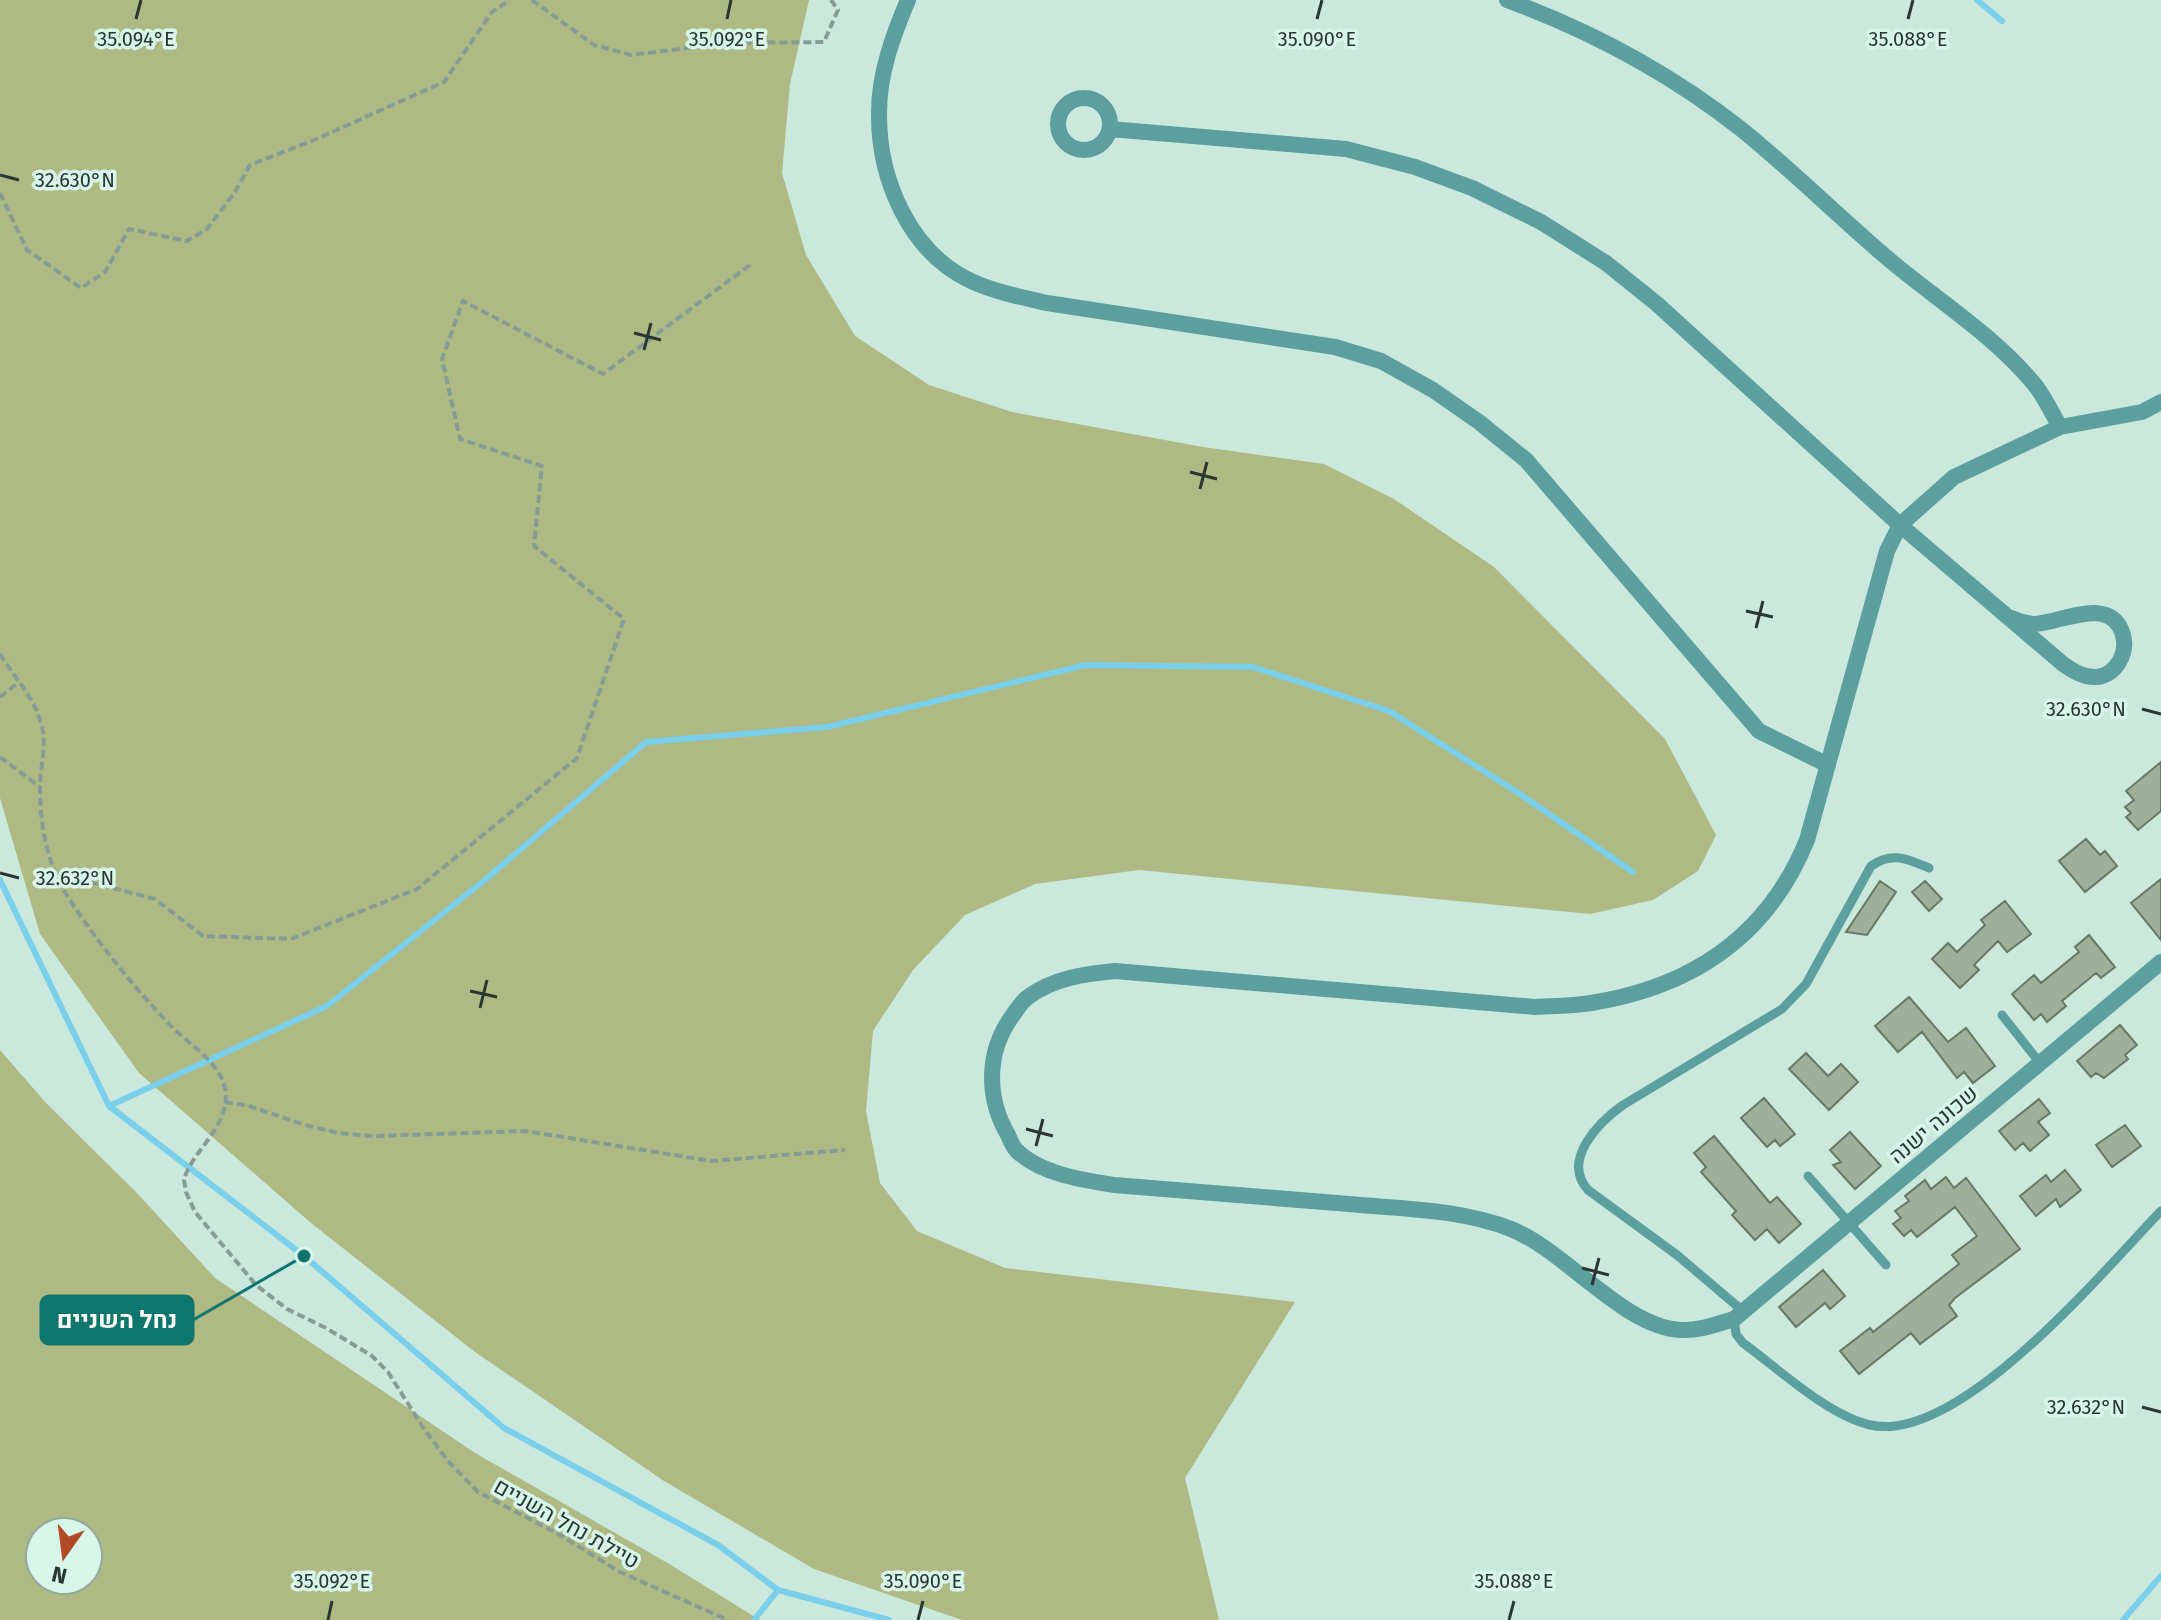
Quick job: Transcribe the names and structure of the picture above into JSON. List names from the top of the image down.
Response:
{
  "streets": {
    "street": ["שכונה ישנה"],
    "path": ["טיילת נחל השניים"]
  },
  "places": ["נחל השניים"],
  "north": "bottom",
  "coordinates": [
    "35.094°E",
    "35.092°E",
    "35.090°E",
    "35.088°E",
    "32.630°N",
    "32.632°N"
  ]
}
